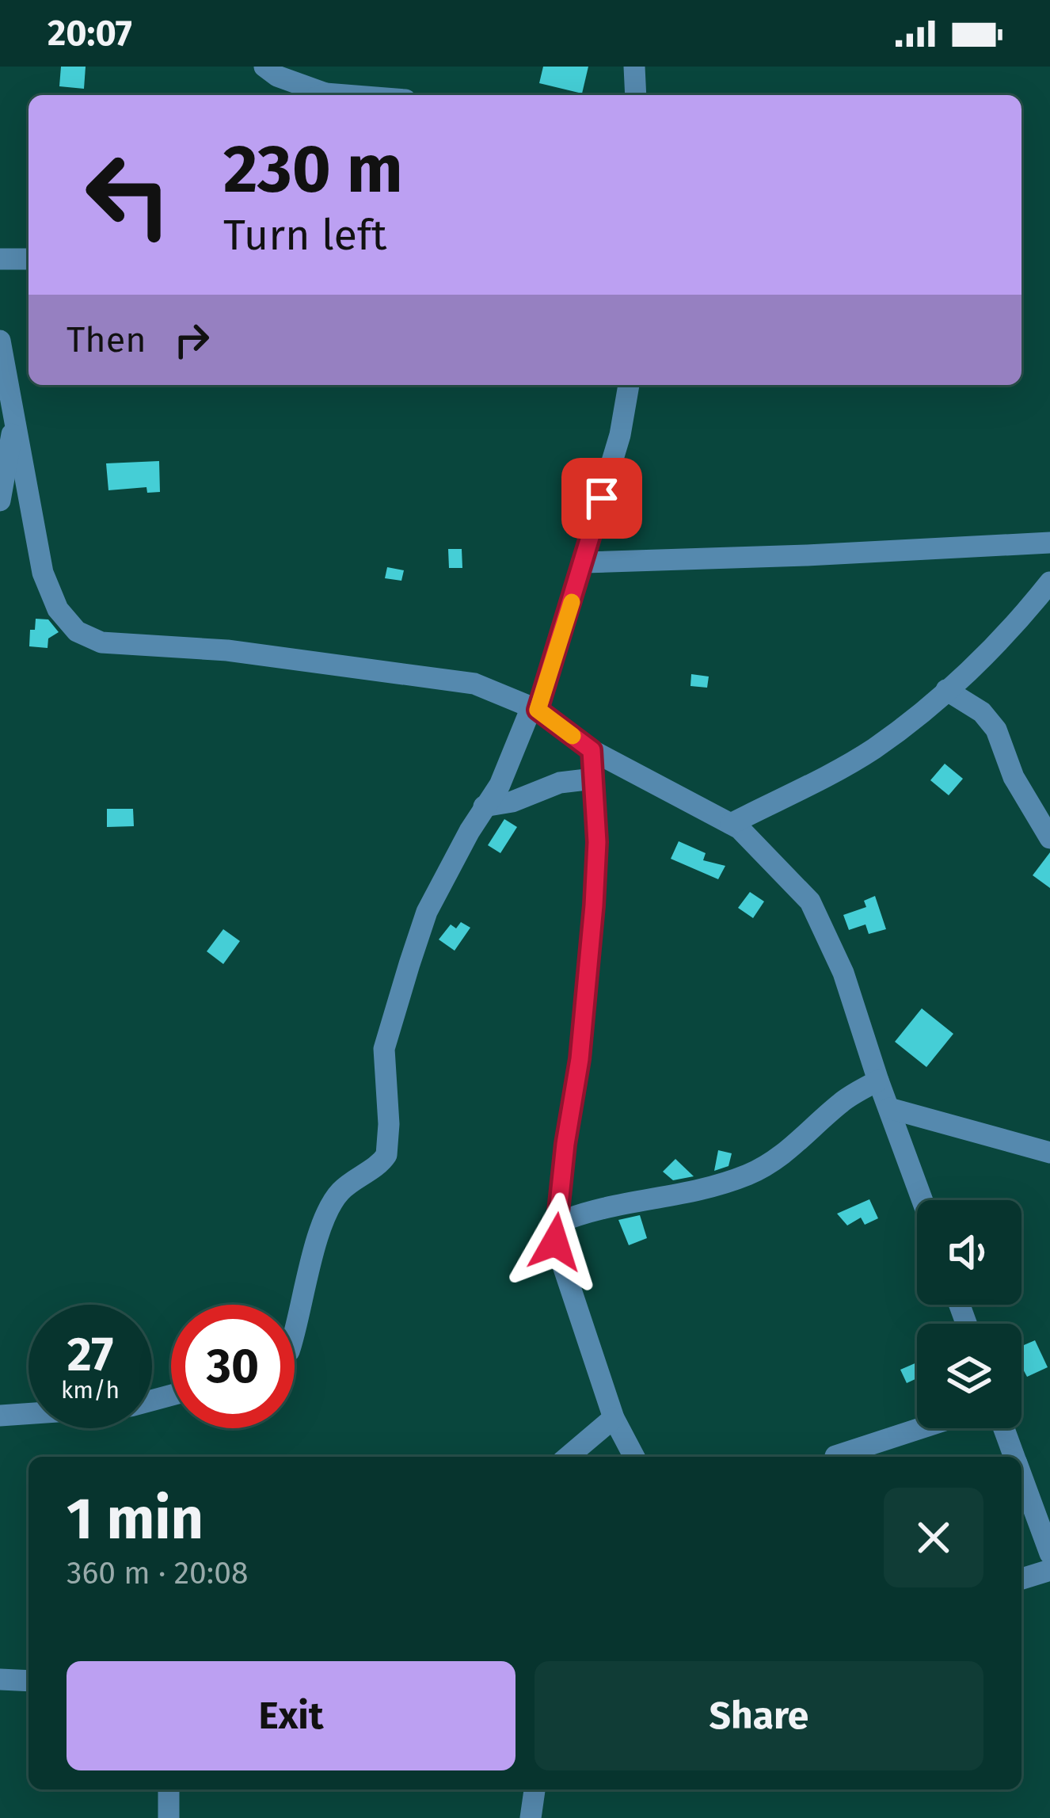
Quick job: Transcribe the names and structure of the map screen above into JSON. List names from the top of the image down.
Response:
{
  "page": {
    "status": "20:07",
    "turn": ["230 m", "Turn left"],
    "then": "Then",
    "speed": "27 km/h",
    "limit": "30",
    "heading": ["1 min", "360 m · 20:08"],
    "buttons": ["Exit", "Share"]
  }
}
